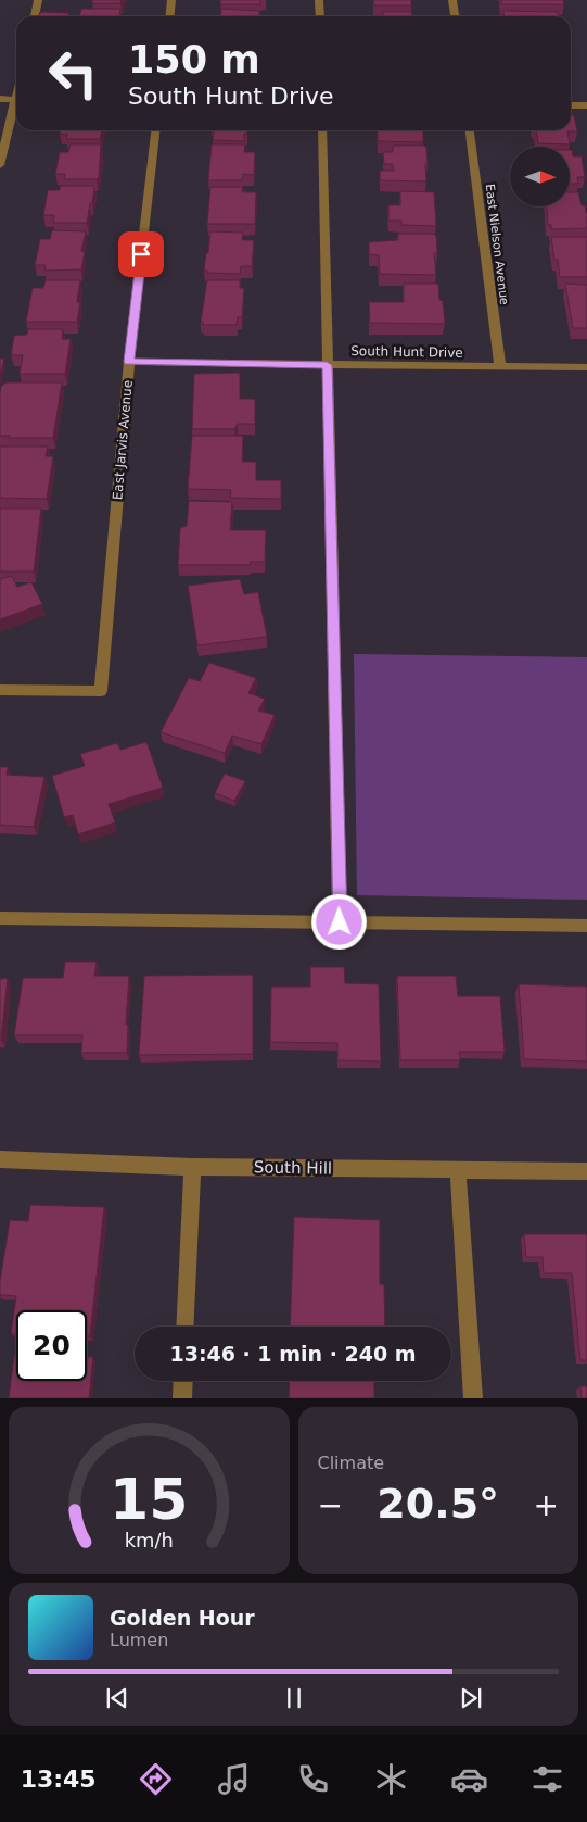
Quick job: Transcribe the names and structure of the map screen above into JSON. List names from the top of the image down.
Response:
{
  "streets": {
    "street": [
      "East Nielson Avenue",
      "South Hunt Drive",
      "East Jarvis Avenue",
      "South Hill"
    ]
  },
  "crossings": [
    ["East Nielson Avenue", "South Hunt Drive"],
    ["South Hunt Drive", "East Jarvis Avenue"]
  ],
  "north": "right",
  "page": {
    "turn": ["150 m", "South Hunt Drive"],
    "limit": "20",
    "trip": "13:46 · 1 min · 240 m",
    "tile": "Climate",
    "heat": ["−", "20.5°", "+"],
    "song": ["Golden Hour", "Lumen"],
    "tabs": "13:45",
    "gauge": ["15", "km/h"]
  }
}
